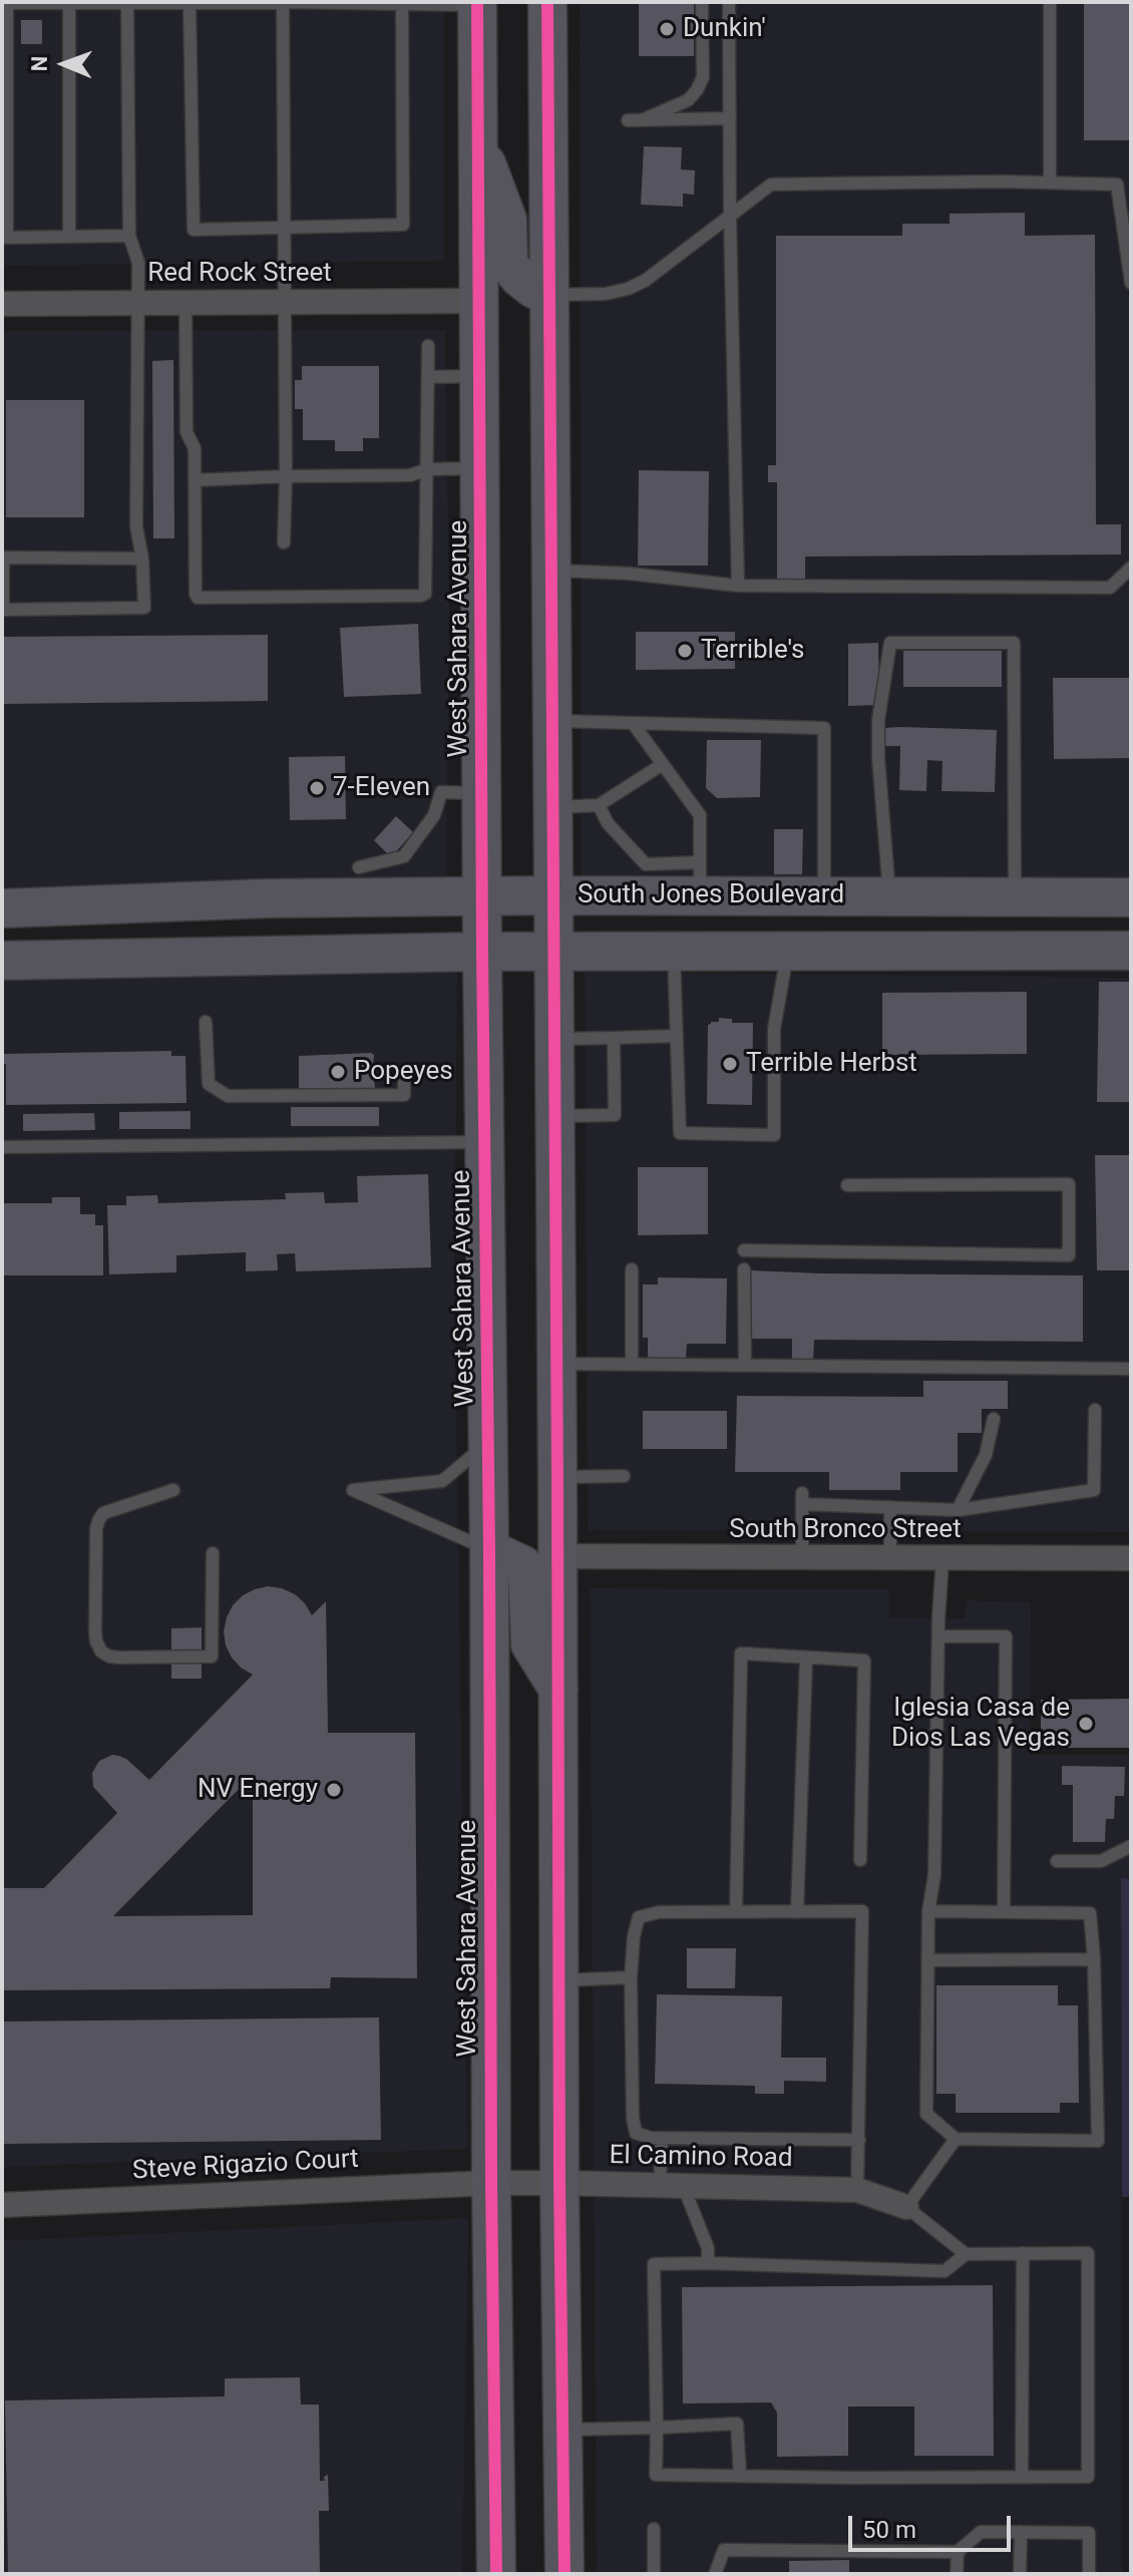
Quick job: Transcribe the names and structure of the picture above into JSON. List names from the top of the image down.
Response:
{
  "streets": {
    "main road": ["West Sahara Avenue", "South Jones Boulevard"],
    "street": [
      "Red Rock Street",
      "South Bronco Street",
      "El Camino Road",
      "Steve Rigazio Court"
    ]
  },
  "crossings": [
    ["Red Rock Street", "West Sahara Avenue"],
    ["West Sahara Avenue", "South Jones Boulevard"],
    ["West Sahara Avenue", "El Camino Road"],
    ["West Sahara Avenue", "Steve Rigazio Court"],
    ["El Camino Road", "Steve Rigazio Court"]
  ],
  "places": [
    "Dunkin'",
    "Terrible's",
    "7-Eleven",
    "Terrible Herbst",
    "Popeyes",
    "Iglesia Casa de Dios Las Vegas",
    "NV Energy"
  ],
  "scale_bar": "50 m",
  "north": "left"
}
